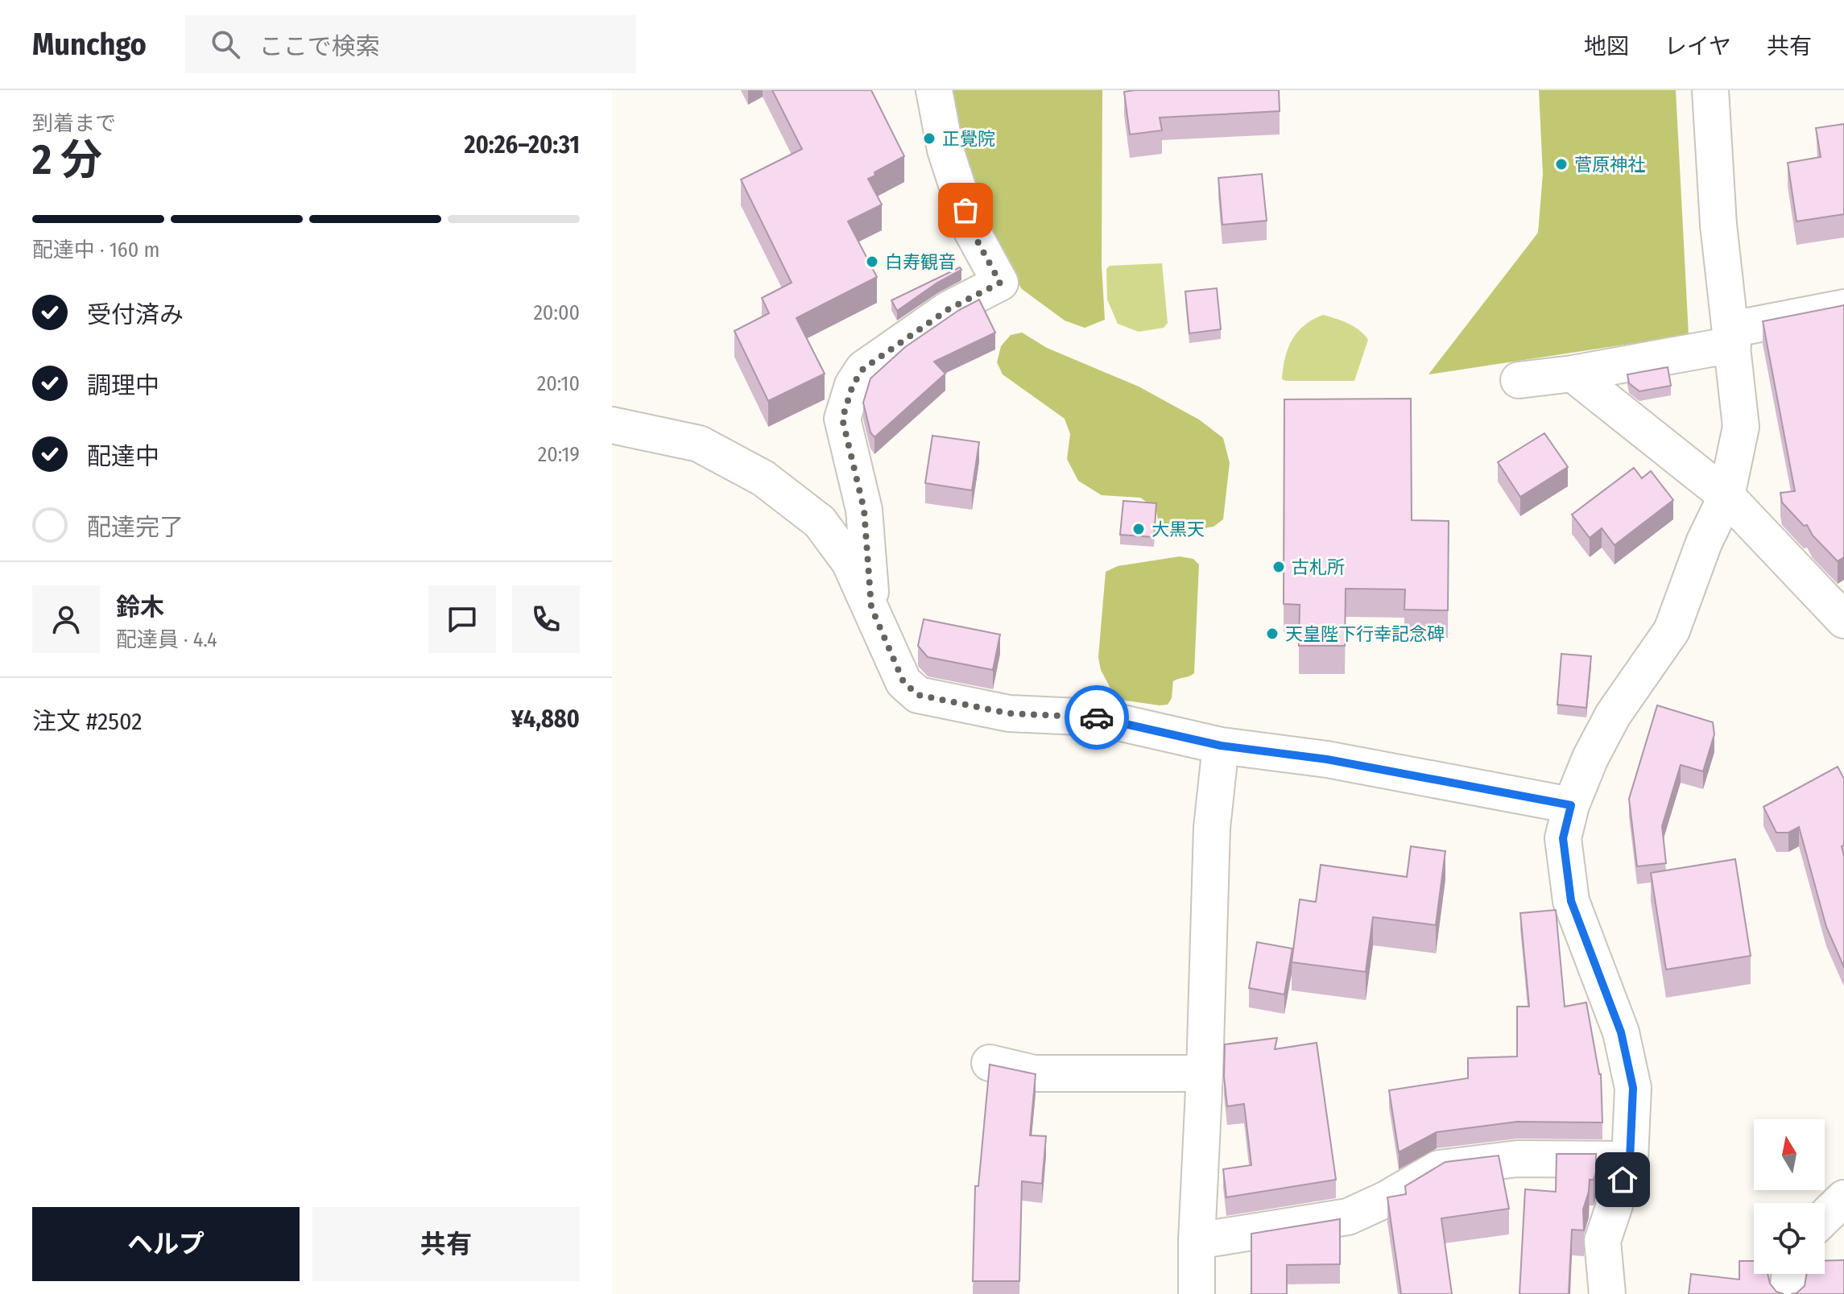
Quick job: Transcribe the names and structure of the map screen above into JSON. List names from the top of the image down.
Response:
{
  "places": [
    "正覺院",
    "菅原神社",
    "白寿観音",
    "大黒天",
    "古札所",
    "天皇陛下行幸記念碑"
  ],
  "north": "top",
  "page": {
    "header": "Munchgo",
    "search": "ここで検索",
    "nav": ["地図", "レイヤ", "共有"],
    "heading": ["2 分", "到着まで", "20:26–20:31"],
    "panel": [
      "鈴木",
      "配達員 · 4.4",
      "注文 #2502",
      "¥4,880"
    ],
    "bar": "配達中 · 160 m",
    "list": [
      ["受付済み", "20:00"],
      ["調理中", "20:10"],
      ["配達中", "20:19"],
      "配達完了"
    ],
    "buttons": ["ヘルプ", "共有"]
  }
}
